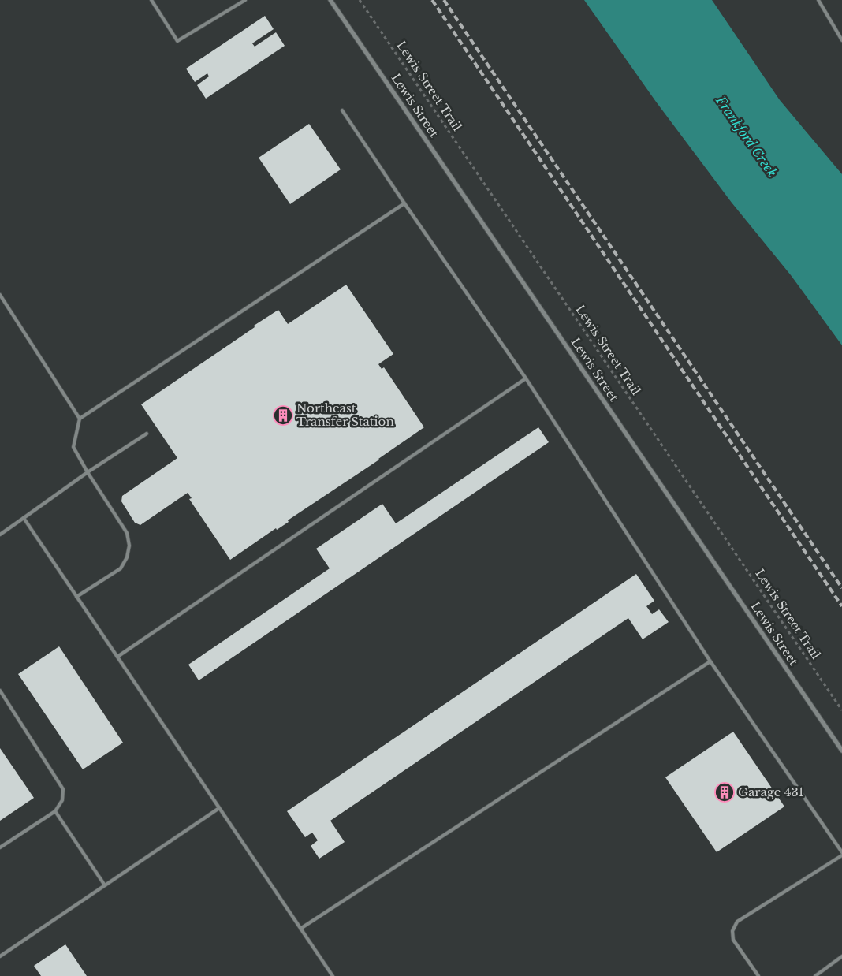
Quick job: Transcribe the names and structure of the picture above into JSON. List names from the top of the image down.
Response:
{
  "streets": {
    "street": ["Lewis Street"],
    "path": ["Lewis Street Trail"]
  },
  "water": ["Frankford Creek"],
  "places": {
    "building": ["Northeast Transfer Station", "Garage 431"]
  }
}
